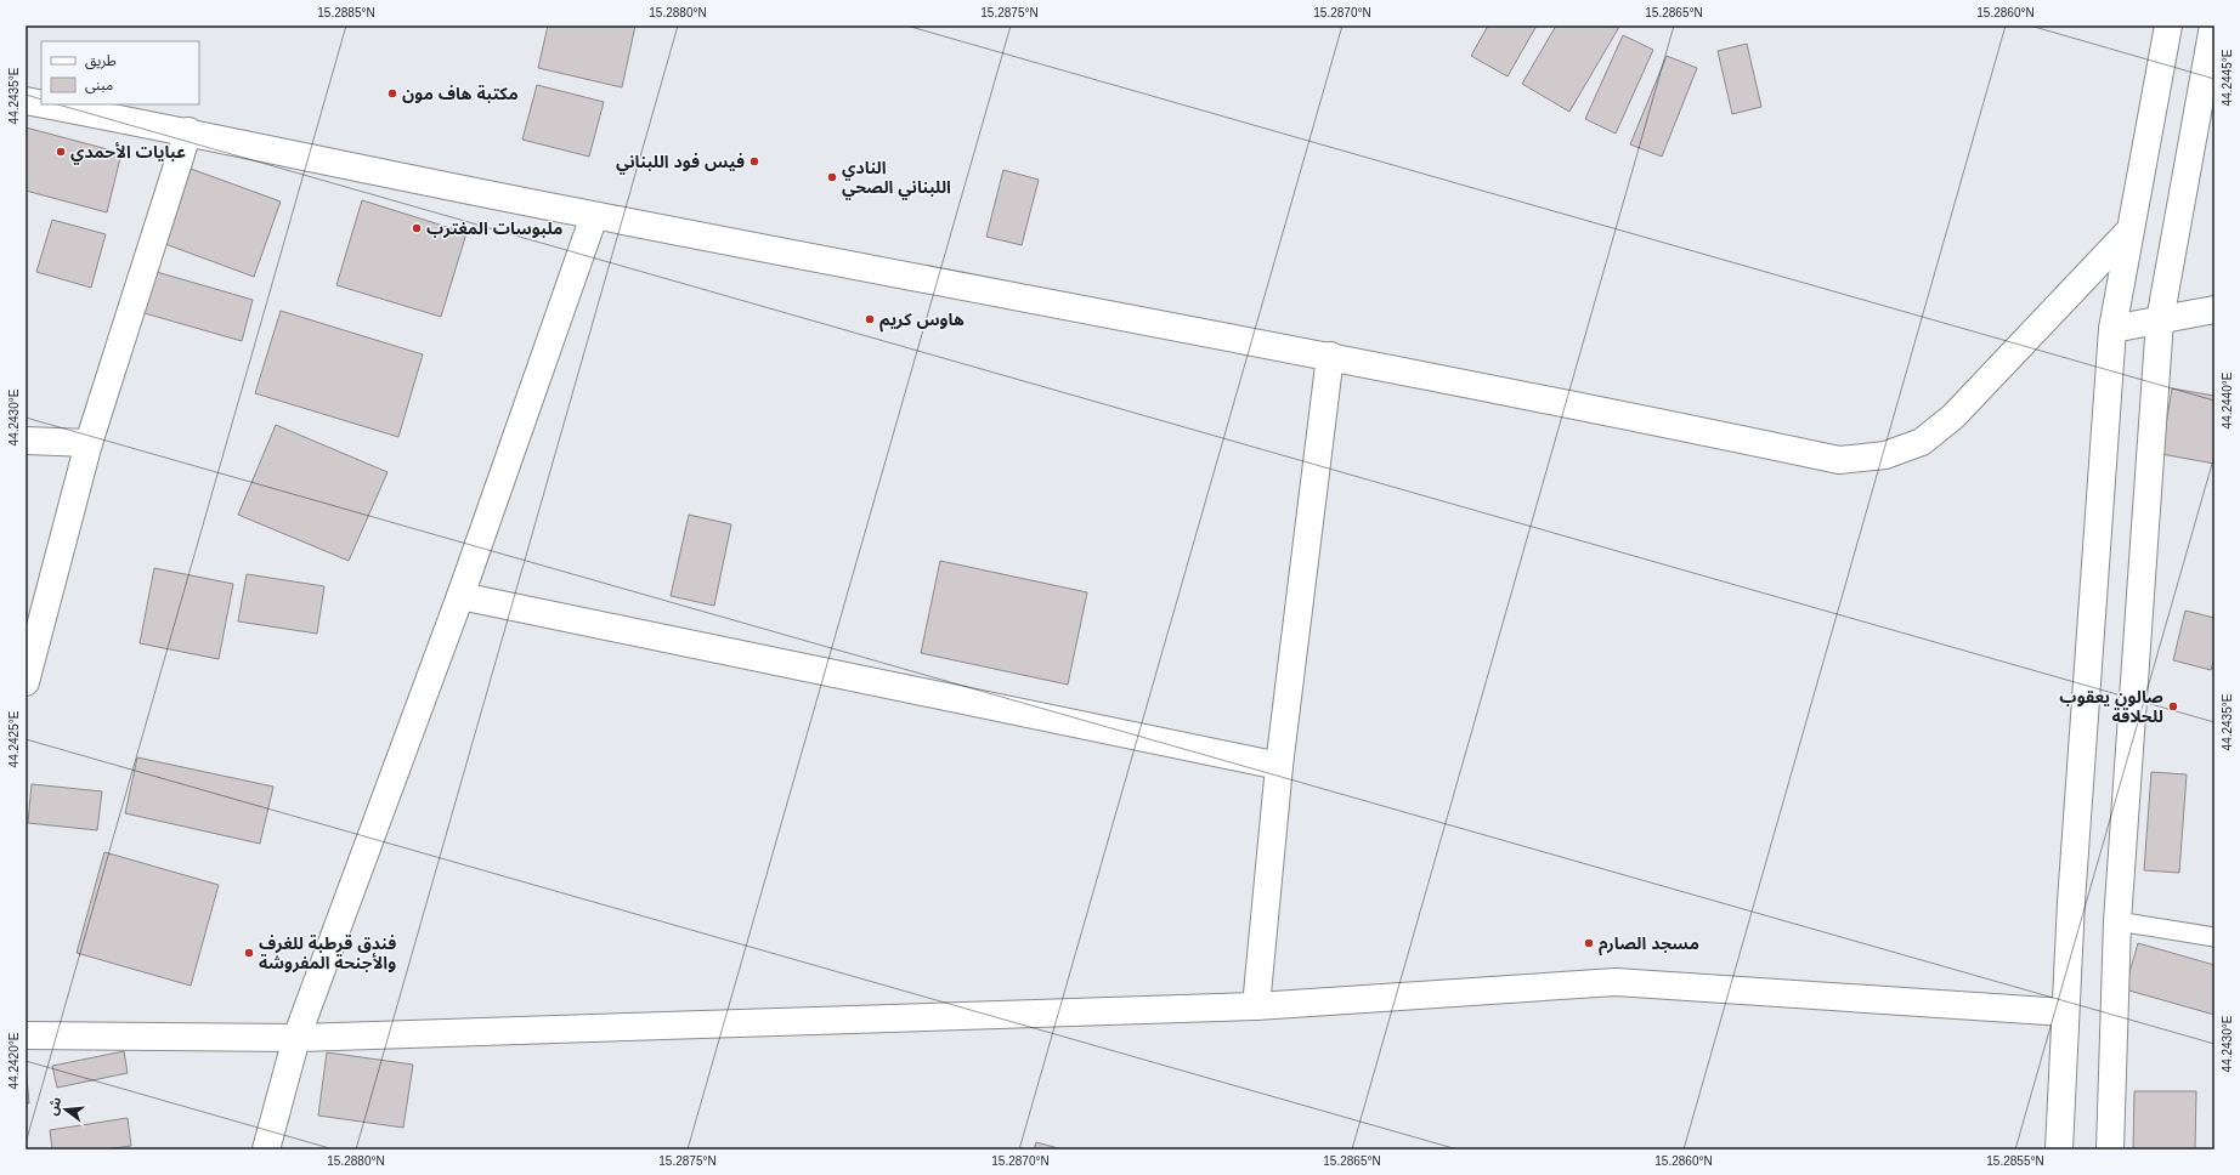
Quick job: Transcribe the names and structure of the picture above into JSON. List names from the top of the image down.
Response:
{
  "places": [
    "مكتبة هاف مون",
    "عبايات الأحمدي",
    "فيس فود اللبناني",
    "النادي اللبناني الصحي",
    "ملبوسات المغترب",
    "هاوس كريم",
    "صالون يعقوب للحلاقة",
    "مسجد الصارم",
    "فندق قرطبة للغرف والأجنحة المفروشة"
  ],
  "legend": ["طريق", "مبنى"],
  "north": "left",
  "coordinates": [
    "15.2885°N",
    "15.2880°N",
    "15.2875°N",
    "15.2870°N",
    "15.2865°N",
    "15.2860°N",
    "44.2445°E",
    "44.2435°E",
    "44.2440°E",
    "44.2430°E",
    "44.2425°E",
    "44.2420°E",
    "15.2855°N"
  ]
}
